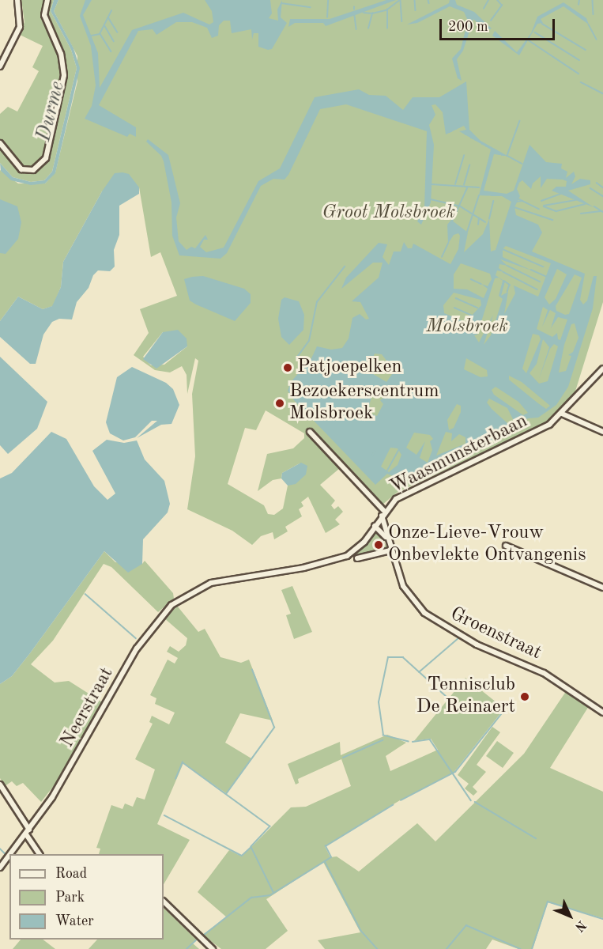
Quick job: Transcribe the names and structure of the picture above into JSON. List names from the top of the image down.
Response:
{
  "streets": {
    "street": ["Waasmunsterbaan", "Groenstraat", "Neerstraat"]
  },
  "crossings": [
    ["Waasmunsterbaan", "Groenstraat"],
    ["Waasmunsterbaan", "Neerstraat"]
  ],
  "water": ["Durme"],
  "parks": ["Groot Molsbroek", "Molsbroek"],
  "places": [
    "Patjoepelken",
    "Bezoekerscentrum Molsbroek",
    "Onze-Lieve-Vrouw Onbevlekte Ontvangenis",
    "Tennisclub De Reinaert"
  ],
  "legend": ["Road", "Park", "Water"],
  "scale_bar": "200 m",
  "north": "bottom right"
}
